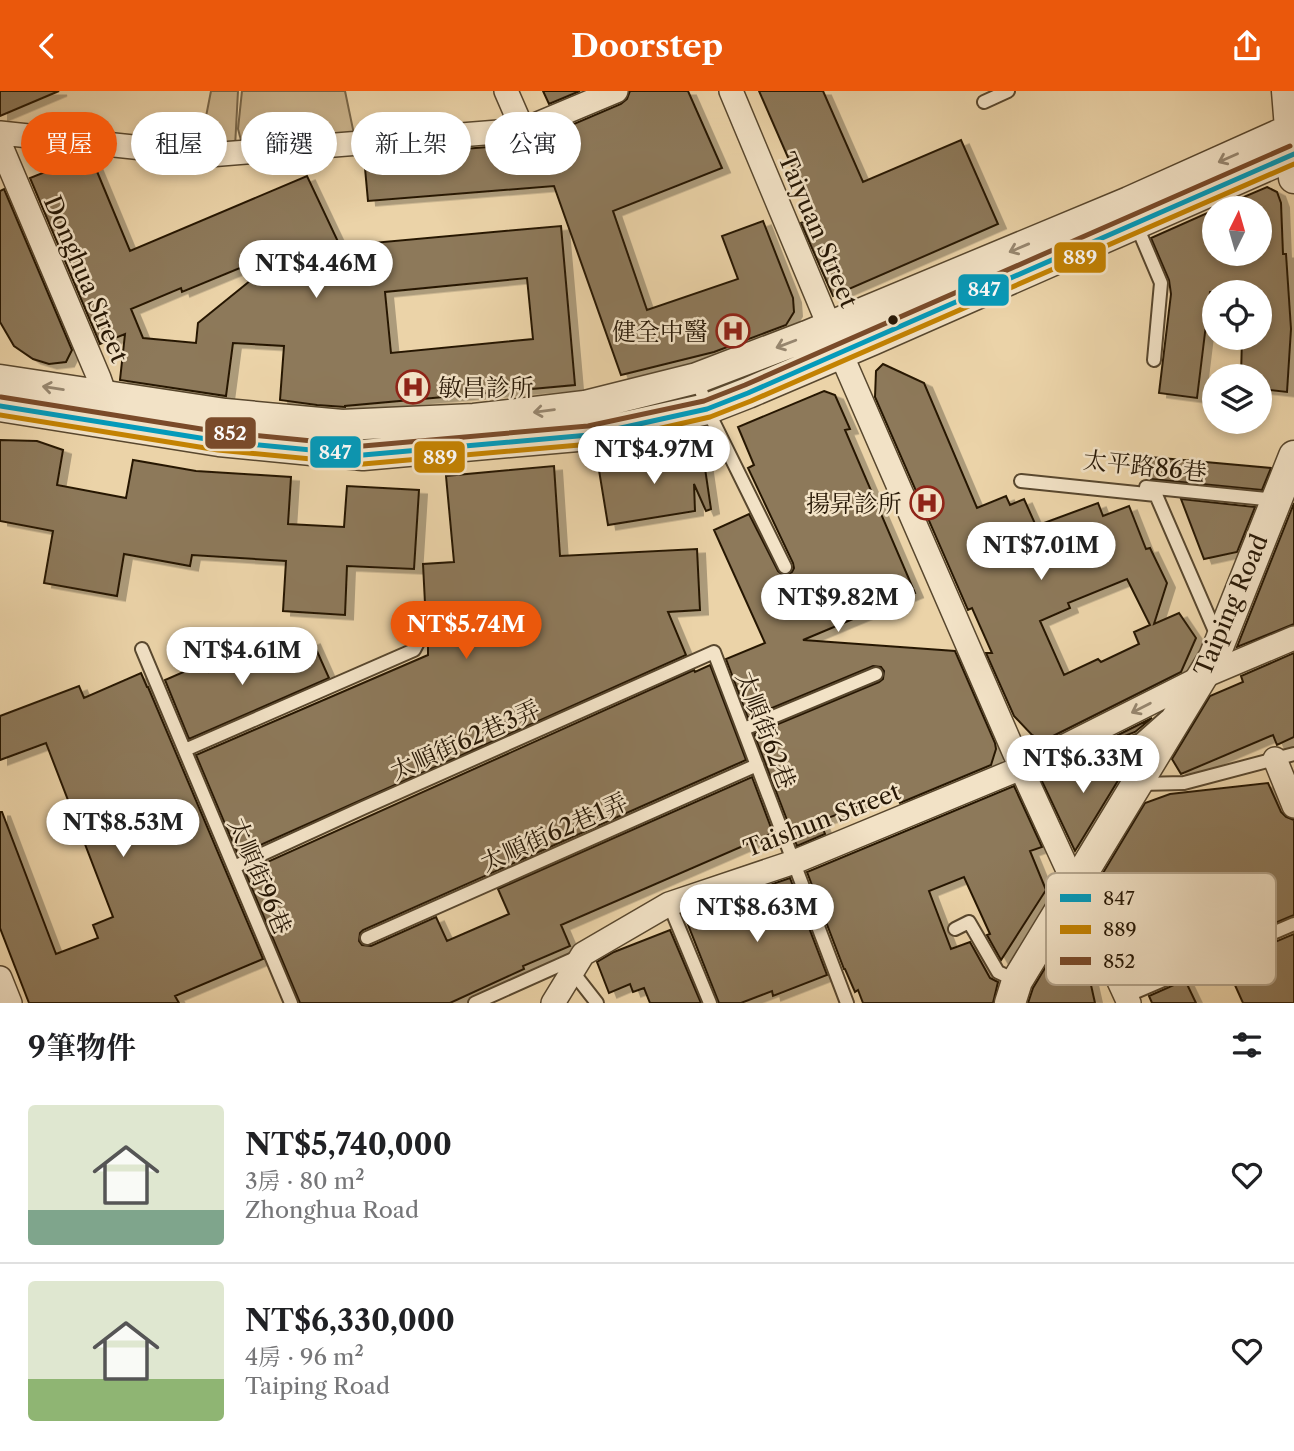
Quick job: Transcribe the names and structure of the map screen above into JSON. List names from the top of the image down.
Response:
{
  "streets": {
    "street": [
      "Taiyuan Street",
      "Donghua Street",
      "Taiping Road",
      "Taishun Street"
    ],
    "lane": [
      "太平路86巷",
      "太順街62巷",
      "太順街62巷3弄",
      "太順街62巷1弄",
      "太順街96巷"
    ]
  },
  "crossings": [
    ["Taiyuan Street", "Taishun Street"],
    ["太平路86巷", "Taiping Road"],
    ["Taiping Road", "Taishun Street"],
    ["太順街62巷", "太順街62巷3弄"],
    ["太順街62巷", "Taishun Street"],
    ["太順街62巷", "太順街62巷1弄"],
    ["太順街62巷3弄", "太順街96巷"]
  ],
  "places": {
    "hospital": ["健全中醫", "敏昌診所", "揚昇診所"]
  },
  "lines": ["transit line 852", "transit line 847", "transit line 889"],
  "legend": ["847", "889", "852"],
  "north": "top",
  "page": {
    "header": "Doorstep",
    "chip": [
      "買屋",
      "租屋",
      "篩選",
      "新上架",
      "公寓"
    ],
    "price": [
      "NT$4.46M",
      "NT$4.97M",
      "NT$7.01M",
      "NT$9.82M",
      "NT$5.74M",
      "NT$4.61M",
      "NT$6.33M",
      "NT$8.53M",
      "NT$8.63M"
    ],
    "heading": "9筆物件",
    "list": [
      {
        "name": "NT$5,740,000",
        "note": "3房 · 80 m² · Zhonghua Road"
      },
      {
        "name": "NT$6,330,000",
        "note": "4房 · 96 m² · Taiping Road"
      }
    ]
  }
}
